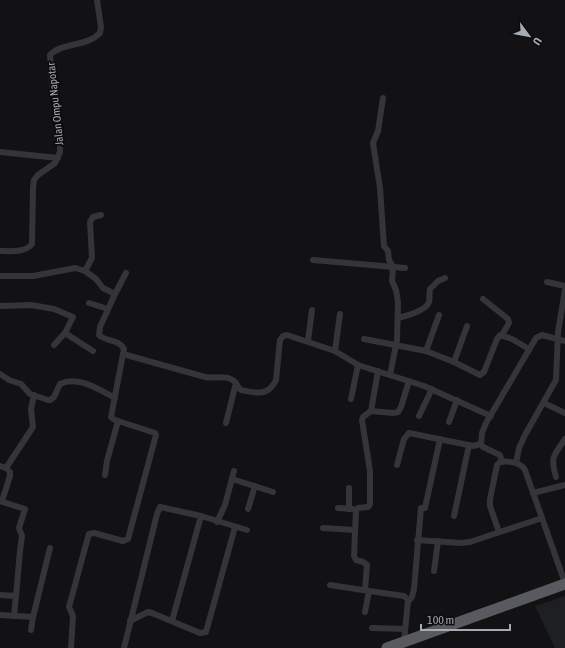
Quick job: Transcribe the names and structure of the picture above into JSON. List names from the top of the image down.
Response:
{
  "streets": {
    "street": ["Jalan Ompu Napotar"]
  },
  "scale_bar": "100 m",
  "north": "bottom right"
}
